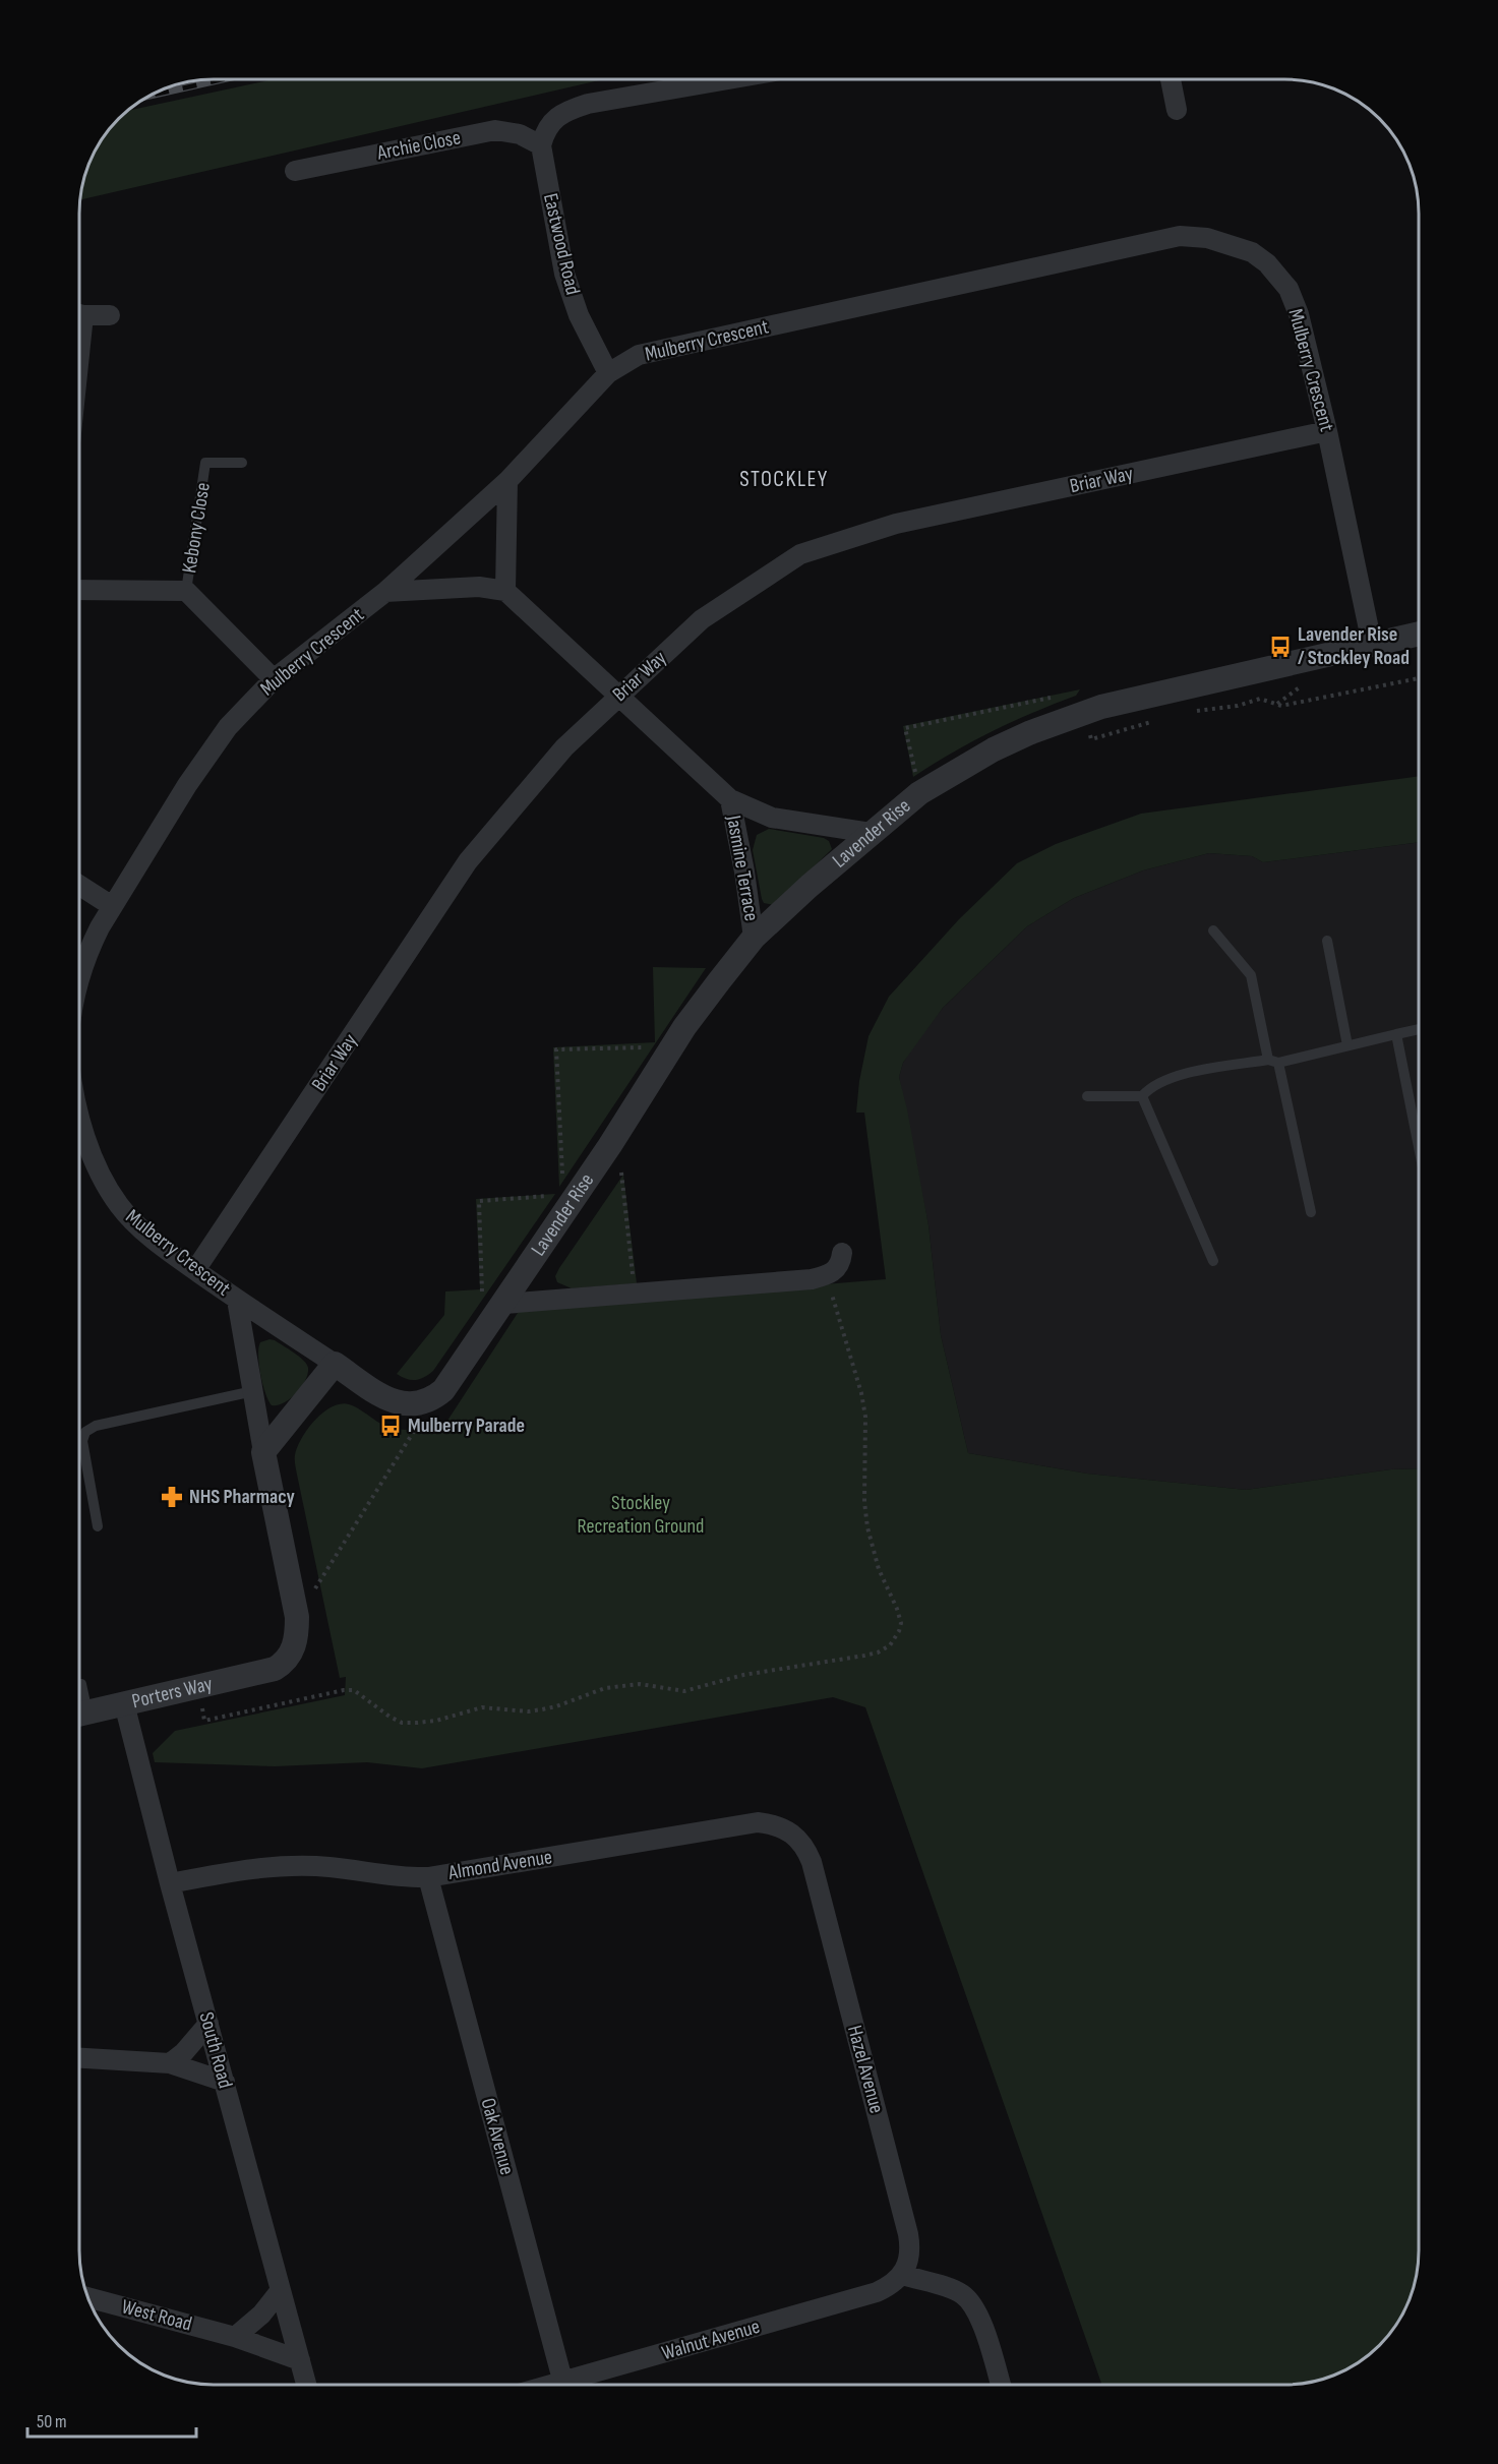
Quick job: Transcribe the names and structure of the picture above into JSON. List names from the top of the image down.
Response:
{
  "streets": {
    "street": [
      "Archie Close",
      "Eastwood Road",
      "Mulberry Crescent",
      "Briar Way",
      "Lavender Rise",
      "Jasmine Terrace",
      "Porters Way",
      "Almond Avenue",
      "South Road",
      "Hazel Avenue",
      "Oak Avenue",
      "West Road",
      "Walnut Avenue"
    ],
    "lane": ["Kebony Close"]
  },
  "crossings": [
    ["Archie Close", "Eastwood Road"],
    ["Eastwood Road", "Mulberry Crescent"],
    ["Mulberry Crescent", "Briar Way"],
    ["Mulberry Crescent", "Lavender Rise"],
    ["Briar Way", "Jasmine Terrace"],
    ["Lavender Rise", "Jasmine Terrace"],
    ["Porters Way", "South Road"],
    ["Almond Avenue", "South Road"],
    ["Almond Avenue", "Hazel Avenue"],
    ["Almond Avenue", "Oak Avenue"],
    ["South Road", "West Road"],
    ["Hazel Avenue", "Walnut Avenue"]
  ],
  "districts": ["STOCKLEY"],
  "parks": ["Stockley Recreation Ground"],
  "places": {
    "bus stop": ["Lavender Rise / Stockley Road", "Mulberry Parade"],
    "pharmacy": ["NHS Pharmacy"]
  },
  "scale_bar": "50 m"
}
